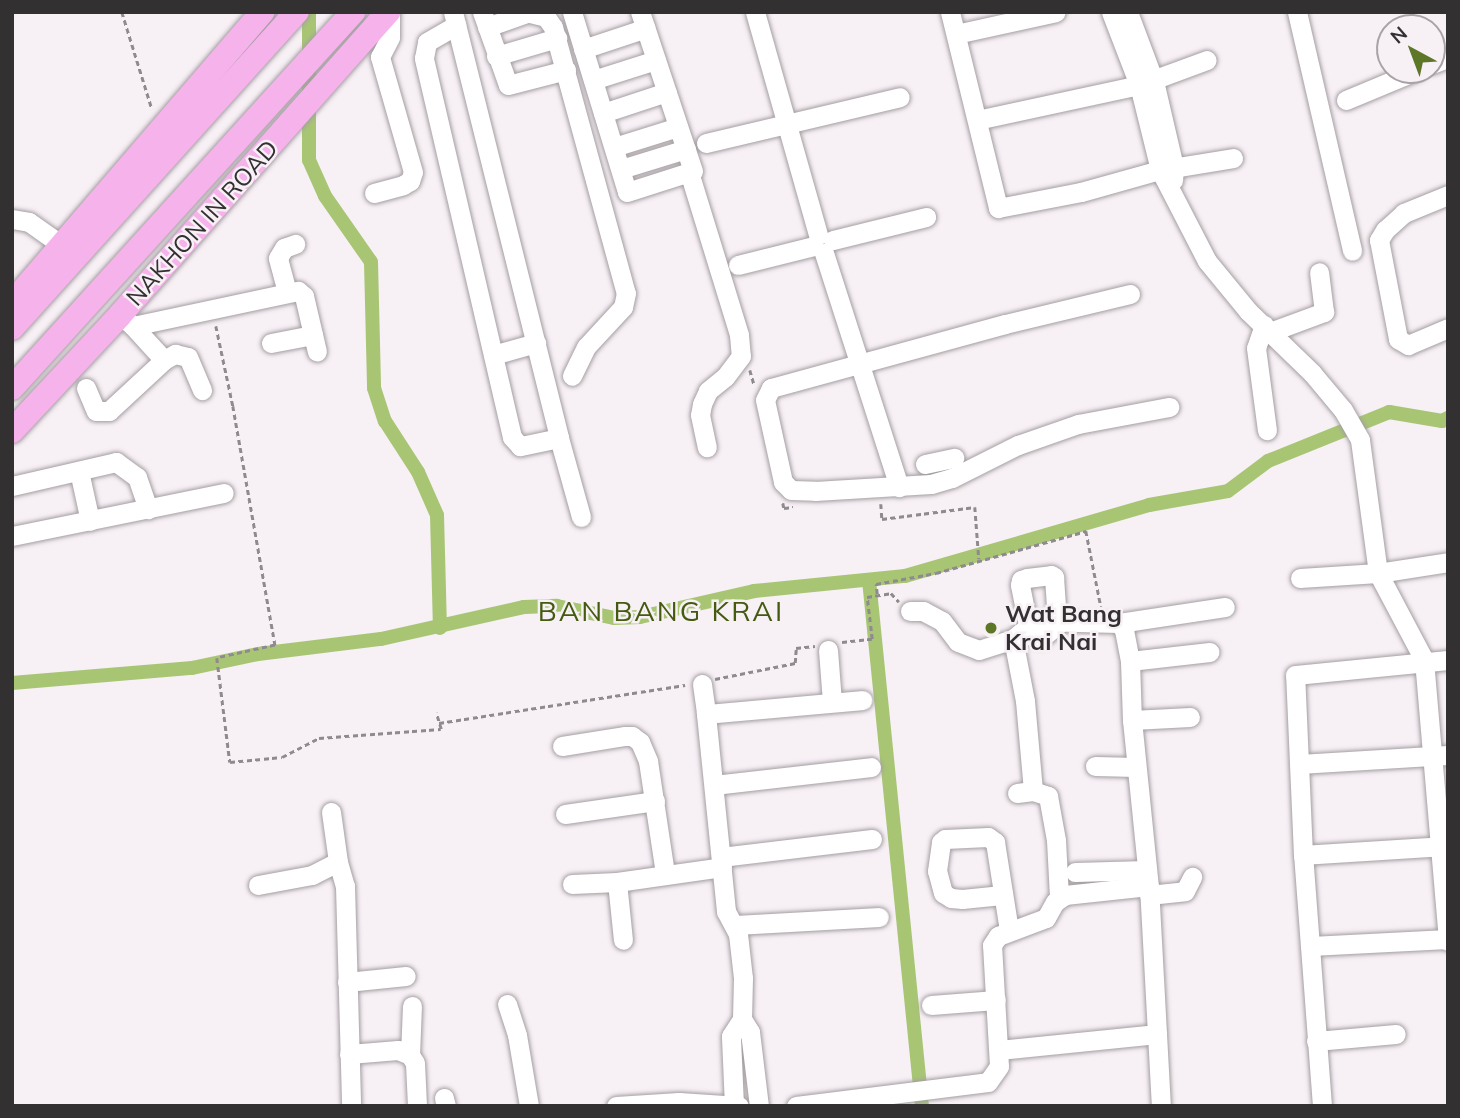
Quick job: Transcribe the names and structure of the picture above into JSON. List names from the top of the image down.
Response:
{
  "streets": {
    "main road": ["NAKHON IN ROAD"]
  },
  "districts": ["BAN BANG KRAI"],
  "places": ["Wat Bang Krai Nai"],
  "north": "top left"
}
